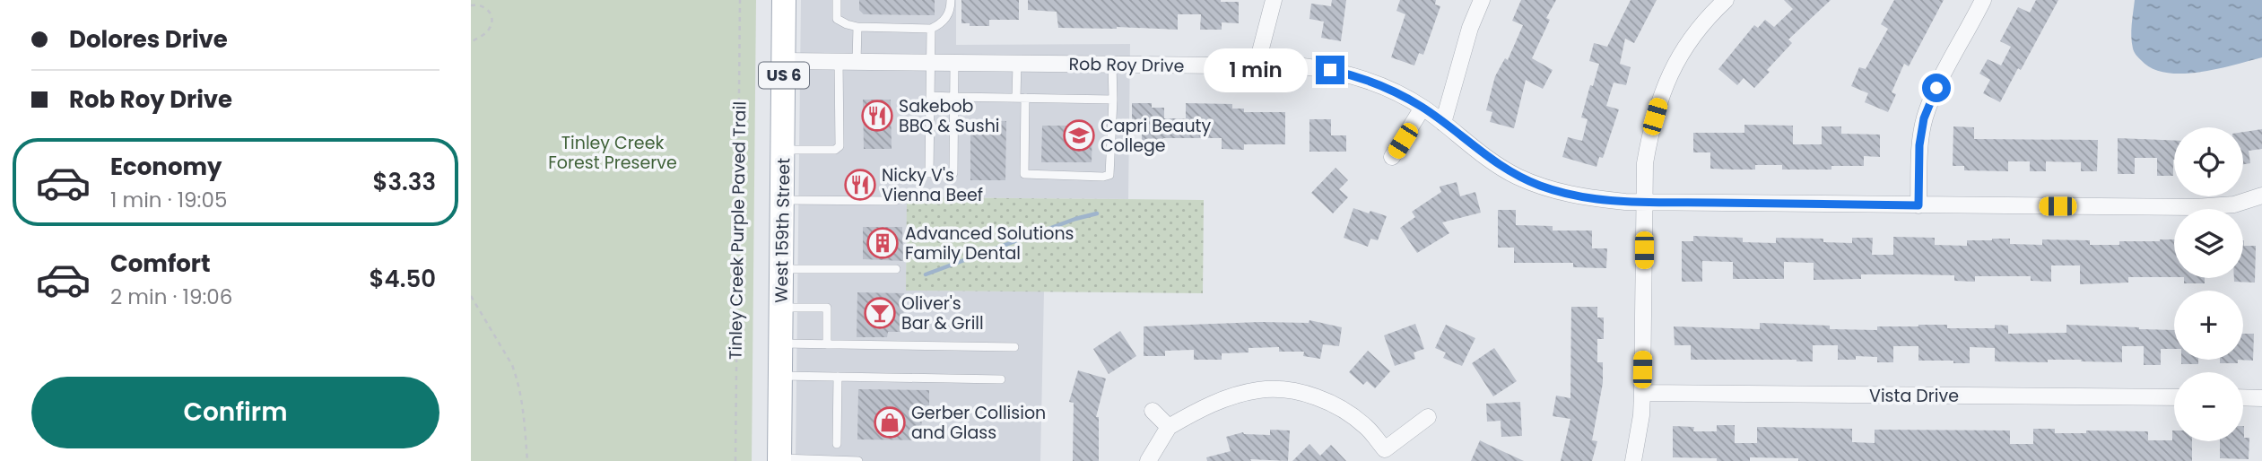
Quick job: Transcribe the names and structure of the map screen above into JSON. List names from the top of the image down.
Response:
{
  "streets": {
    "main road": ["US 6", "West 159th Street"],
    "street": ["Rob Roy Drive", "Vista Drive"],
    "path": ["Tinley Creek Purple Paved Trail"]
  },
  "crossings": [
    ["Rob Roy Drive", "West 159th Street"]
  ],
  "parks": ["Tinley Creek Forest Preserve"],
  "places": {
    "restaurant": ["Sakebob BBQ & Sushi", "Nicky V's Vienna Beef"],
    "school or university": ["Capri Beauty College"],
    "building": ["Advanced Solutions Family Dental"],
    "bar": ["Oliver's Bar & Grill"],
    "shop": ["Gerber Collision and Glass"]
  },
  "page": {
    "banner": ["Dolores Drive", "Rob Roy Drive"],
    "bubble": "1 min",
    "map_buttons": ["+", "−"],
    "list": [
      {
        "name": "Economy",
        "note": "1 min · 19:05",
        "value": "$3.33"
      },
      {
        "name": "Comfort",
        "note": "2 min · 19:06",
        "value": "$4.50"
      }
    ],
    "buttons": "Confirm"
  }
}
